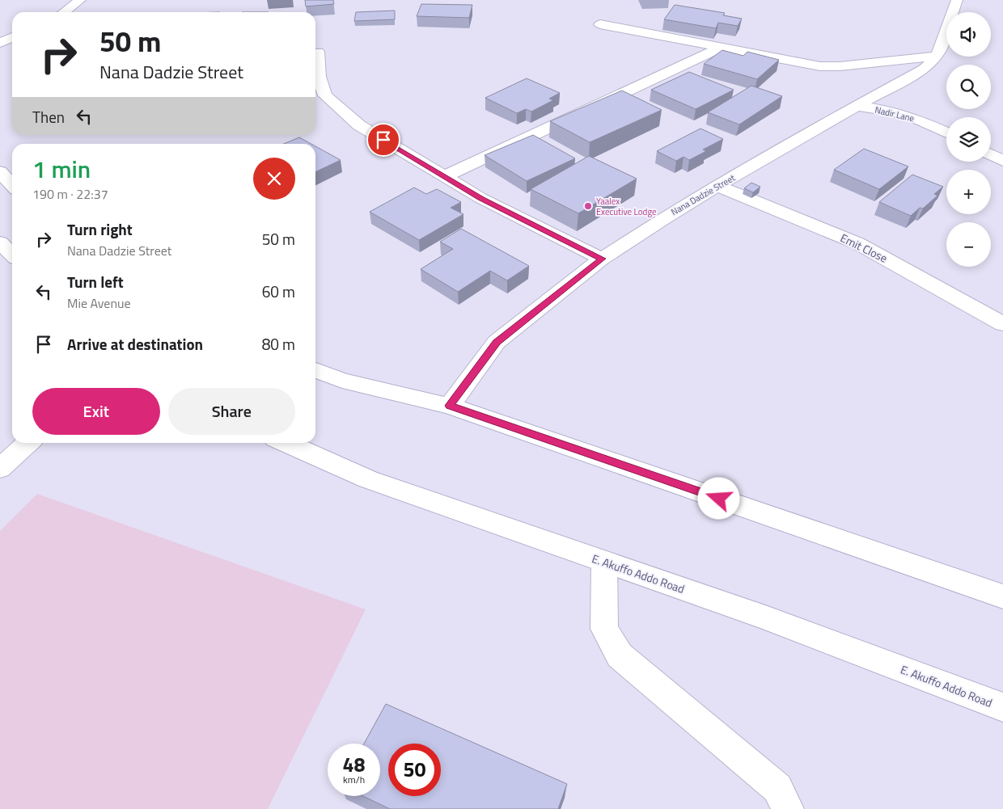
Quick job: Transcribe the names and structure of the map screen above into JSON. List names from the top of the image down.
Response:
{
  "streets": {
    "street": [
      "Nadir Lane",
      "Nana Dadzie Street",
      "Emit Close",
      "E. Akuffo Addo Road"
    ]
  },
  "crossings": [
    ["Nadir Lane", "Nana Dadzie Street"],
    ["Nana Dadzie Street", "Emit Close"]
  ],
  "places": ["Yaalex Executive Lodge"],
  "page": {
    "map_buttons": ["+", "−"],
    "turn": ["50 m", "Nana Dadzie Street"],
    "then": "Then",
    "heading": ["1 min", "190 m · 22:37"],
    "list": [
      {
        "name": "Turn right",
        "note": "Nana Dadzie Street",
        "value": "50 m"
      },
      {
        "name": "Turn left",
        "note": "Mie Avenue",
        "value": "60 m"
      },
      {
        "name": "Arrive at destination",
        "value": "80 m"
      }
    ],
    "buttons": ["Exit", "Share"],
    "speed": "48 km/h",
    "limit": "50"
  }
}
